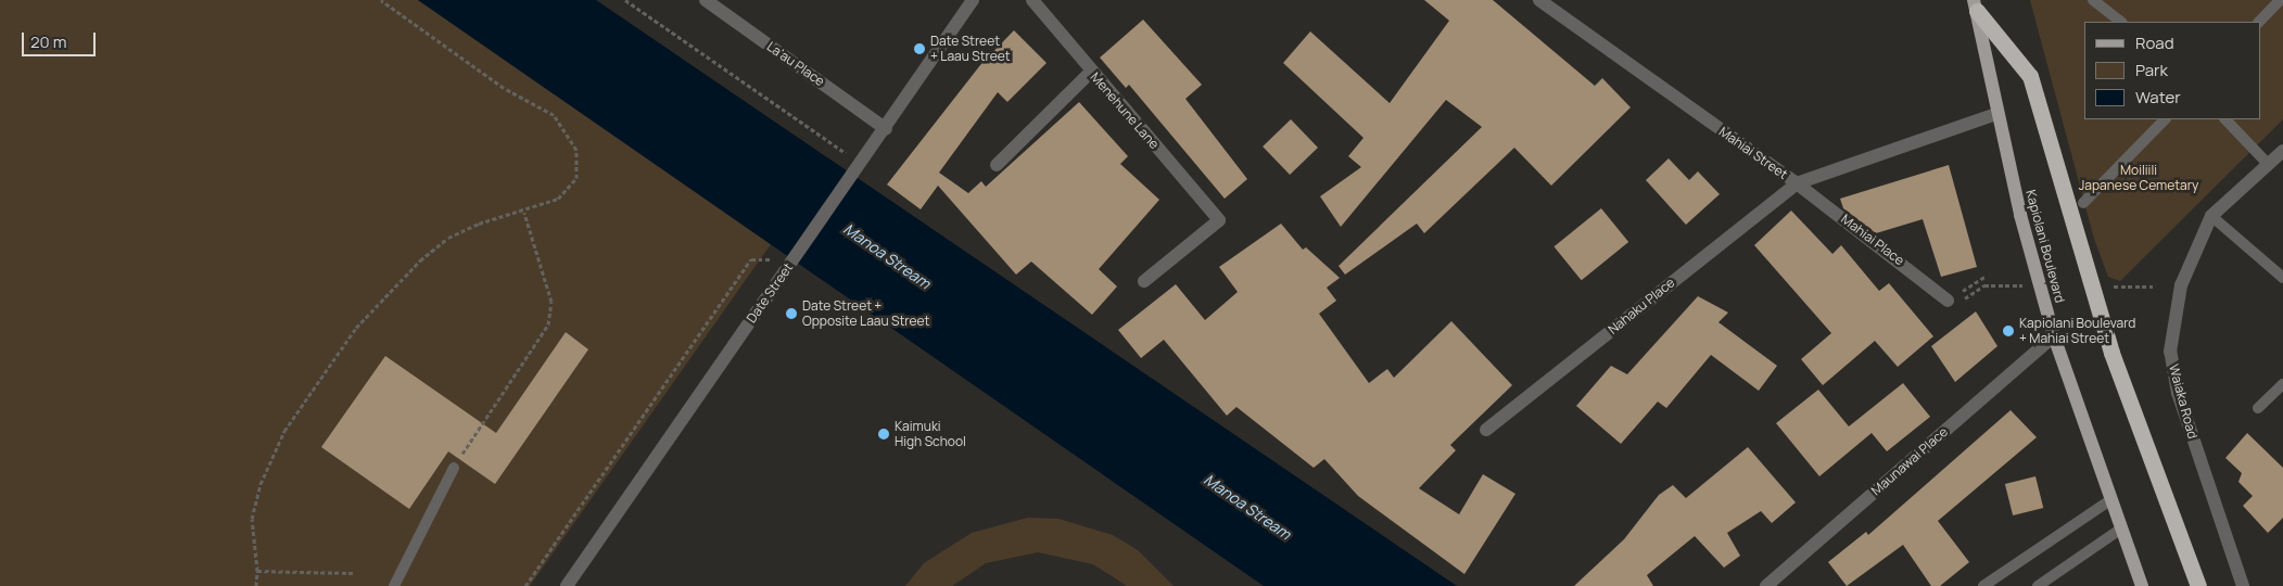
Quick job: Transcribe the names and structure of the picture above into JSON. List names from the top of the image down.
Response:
{
  "streets": {
    "main road": ["Kapiolani Boulevard"],
    "street": [
      "La'au Place",
      "Menehune Lane",
      "Mahiai Street",
      "Mahiai Place",
      "Date Street",
      "Nahaku Place",
      "Waiaka Road",
      "Maunawai Place"
    ]
  },
  "crossings": [
    ["La'au Place", "Date Street"],
    ["Mahiai Street", "Mahiai Place"],
    ["Mahiai Street", "Kapiolani Boulevard"],
    ["Mahiai Street", "Nahaku Place"],
    ["Mahiai Place", "Nahaku Place"],
    ["Kapiolani Boulevard", "Maunawai Place"]
  ],
  "water": ["Manoa Stream"],
  "parks": ["Moiliili Japanese Cemetary"],
  "places": [
    "Date Street + Laau Street",
    "Date Street + Opposite Laau Street",
    "Kapiolani Boulevard + Mahiai Street",
    "Kaimuki High School"
  ],
  "legend": ["Road", "Park", "Water"],
  "scale_bar": "20 m"
}
